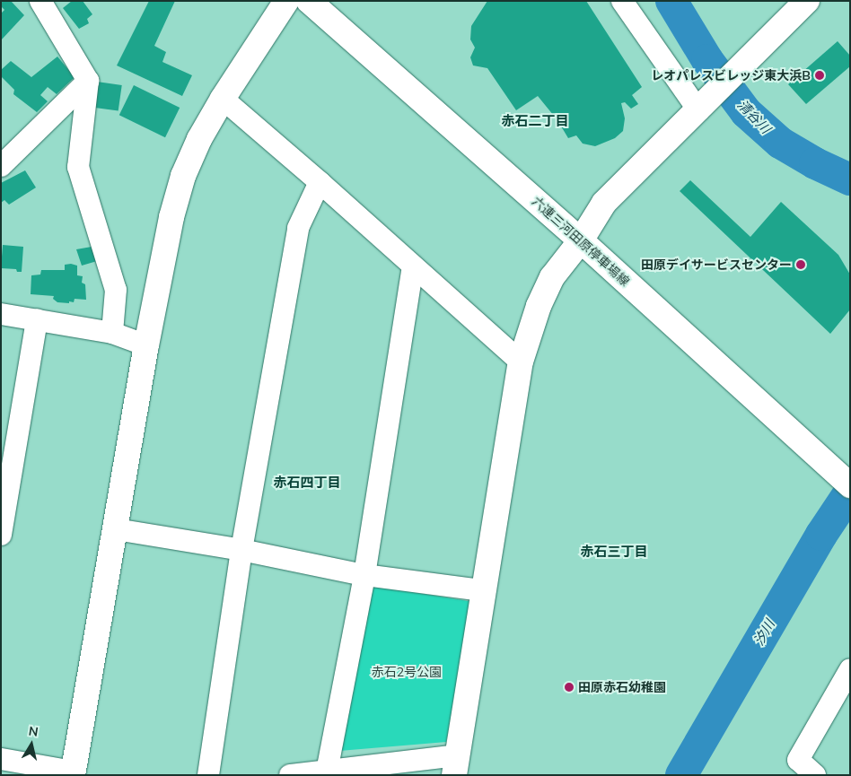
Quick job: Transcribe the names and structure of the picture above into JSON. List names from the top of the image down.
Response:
{
  "streets": {
    "street": ["六連三河田原停車場線"]
  },
  "districts": ["赤石二丁目", "赤石四丁目", "赤石三丁目"],
  "water": ["清谷川", "汐川"],
  "parks": ["赤石2号公園"],
  "places": ["レオパレスビレッジ東大浜B", "田原デイサービスセンター", "田原赤石幼稚園"],
  "north": "top"
}
